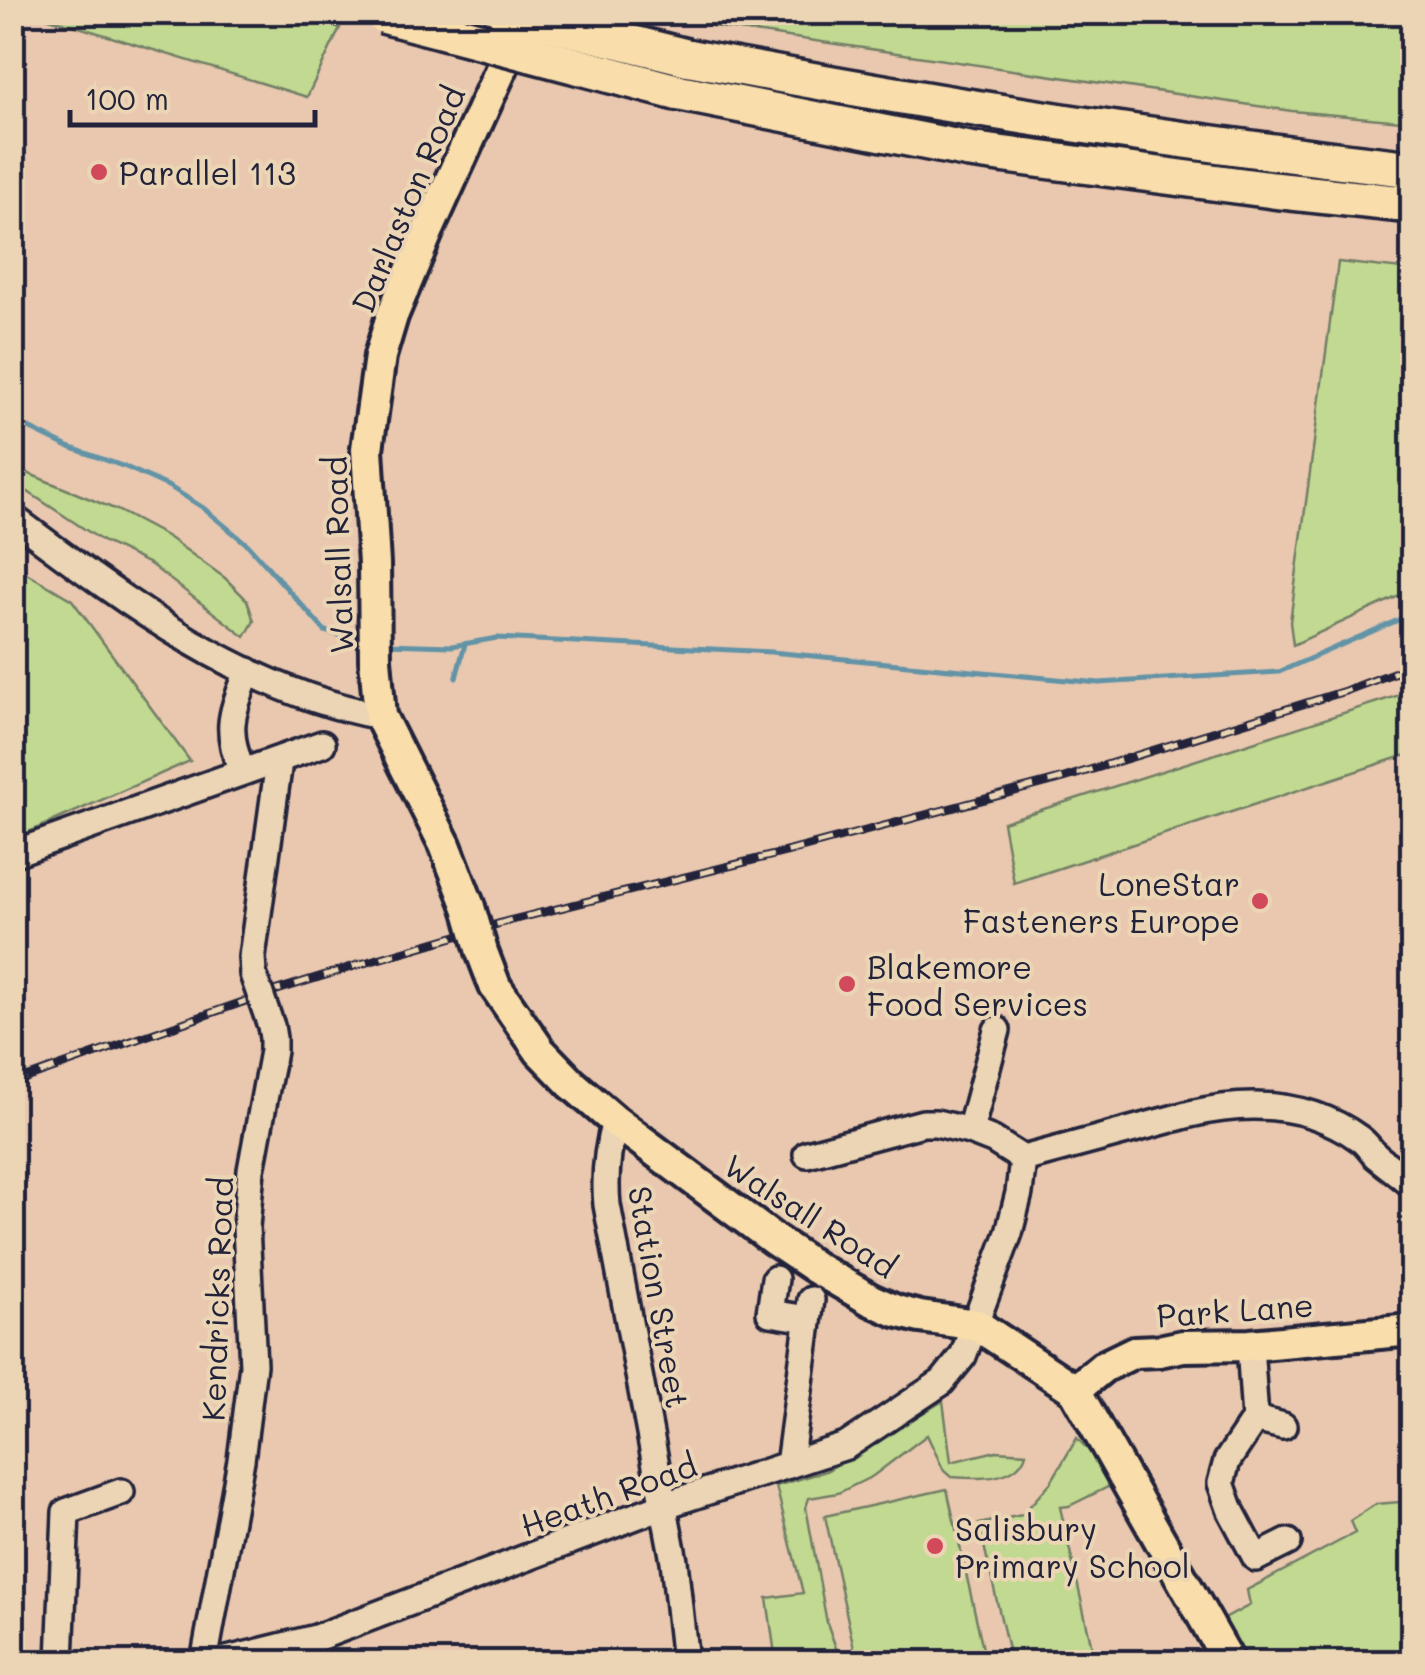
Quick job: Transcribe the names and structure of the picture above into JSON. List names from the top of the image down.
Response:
{
  "streets": {
    "main road": ["Darlaston Road", "Walsall Road", "Park Lane"],
    "street": ["Station Street", "Kendricks Road", "Heath Road"]
  },
  "crossings": [
    ["Darlaston Road", "Walsall Road"],
    ["Walsall Road", "Station Street"],
    ["Walsall Road", "Park Lane"],
    ["Walsall Road", "Heath Road"],
    ["Station Street", "Heath Road"]
  ],
  "places": [
    "Parallel 113",
    "LoneStar Fasteners Europe",
    "Blakemore Food Services",
    "Salisbury Primary School"
  ],
  "scale_bar": "100 m"
}
